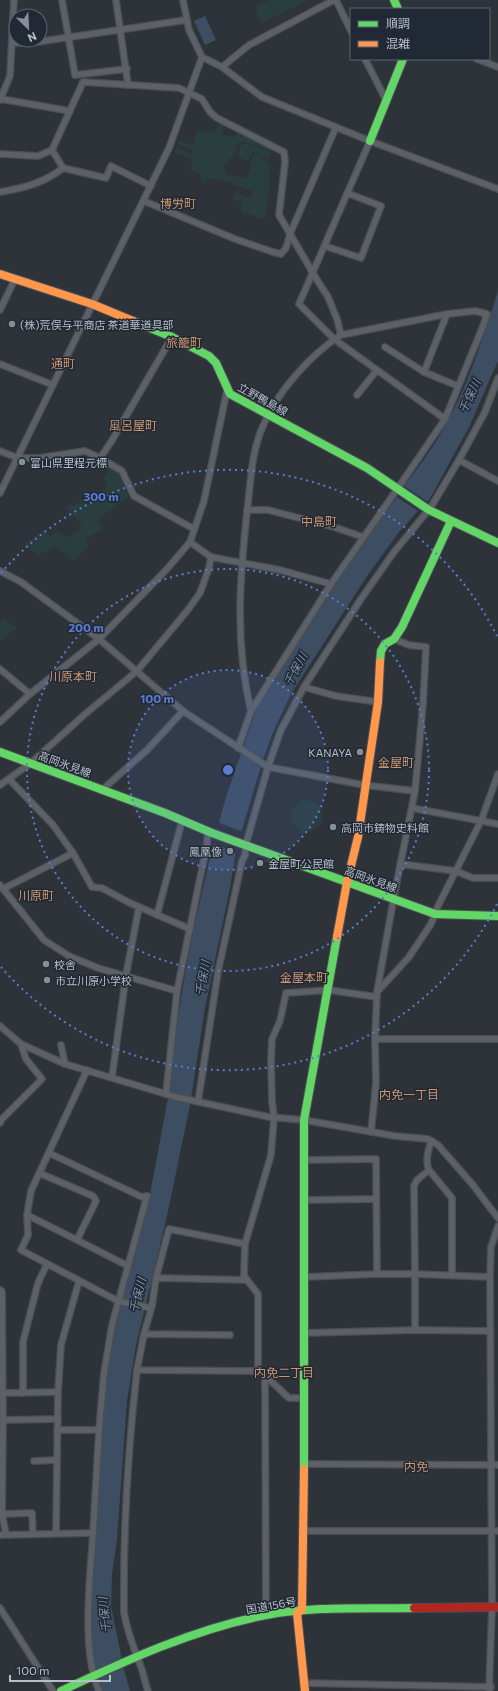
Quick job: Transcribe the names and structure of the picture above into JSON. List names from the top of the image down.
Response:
{
  "streets": {
    "main road": ["立野鴨島線", "高岡氷見線", "国道156号"]
  },
  "districts": [
    "博労町",
    "旅籠町",
    "通町",
    "風呂屋町",
    "中島町",
    "川原本町",
    "金屋町",
    "川原町",
    "金屋本町",
    "内免一丁目",
    "内免二丁目",
    "内免"
  ],
  "water": ["千保川"],
  "places": [
    "(株)荒俣与平商店 茶道華道具部",
    "富山県里程元標",
    "KANAYA",
    "高岡市鋳物史料館",
    "鳳凰像",
    "金屋町公民館",
    "校舎",
    "市立川原小学校"
  ],
  "legend": ["順調", "混雑"],
  "scale_bar": "100 m",
  "north": "bottom right",
  "rings": ["300 m", "200 m", "100 m"]
}
